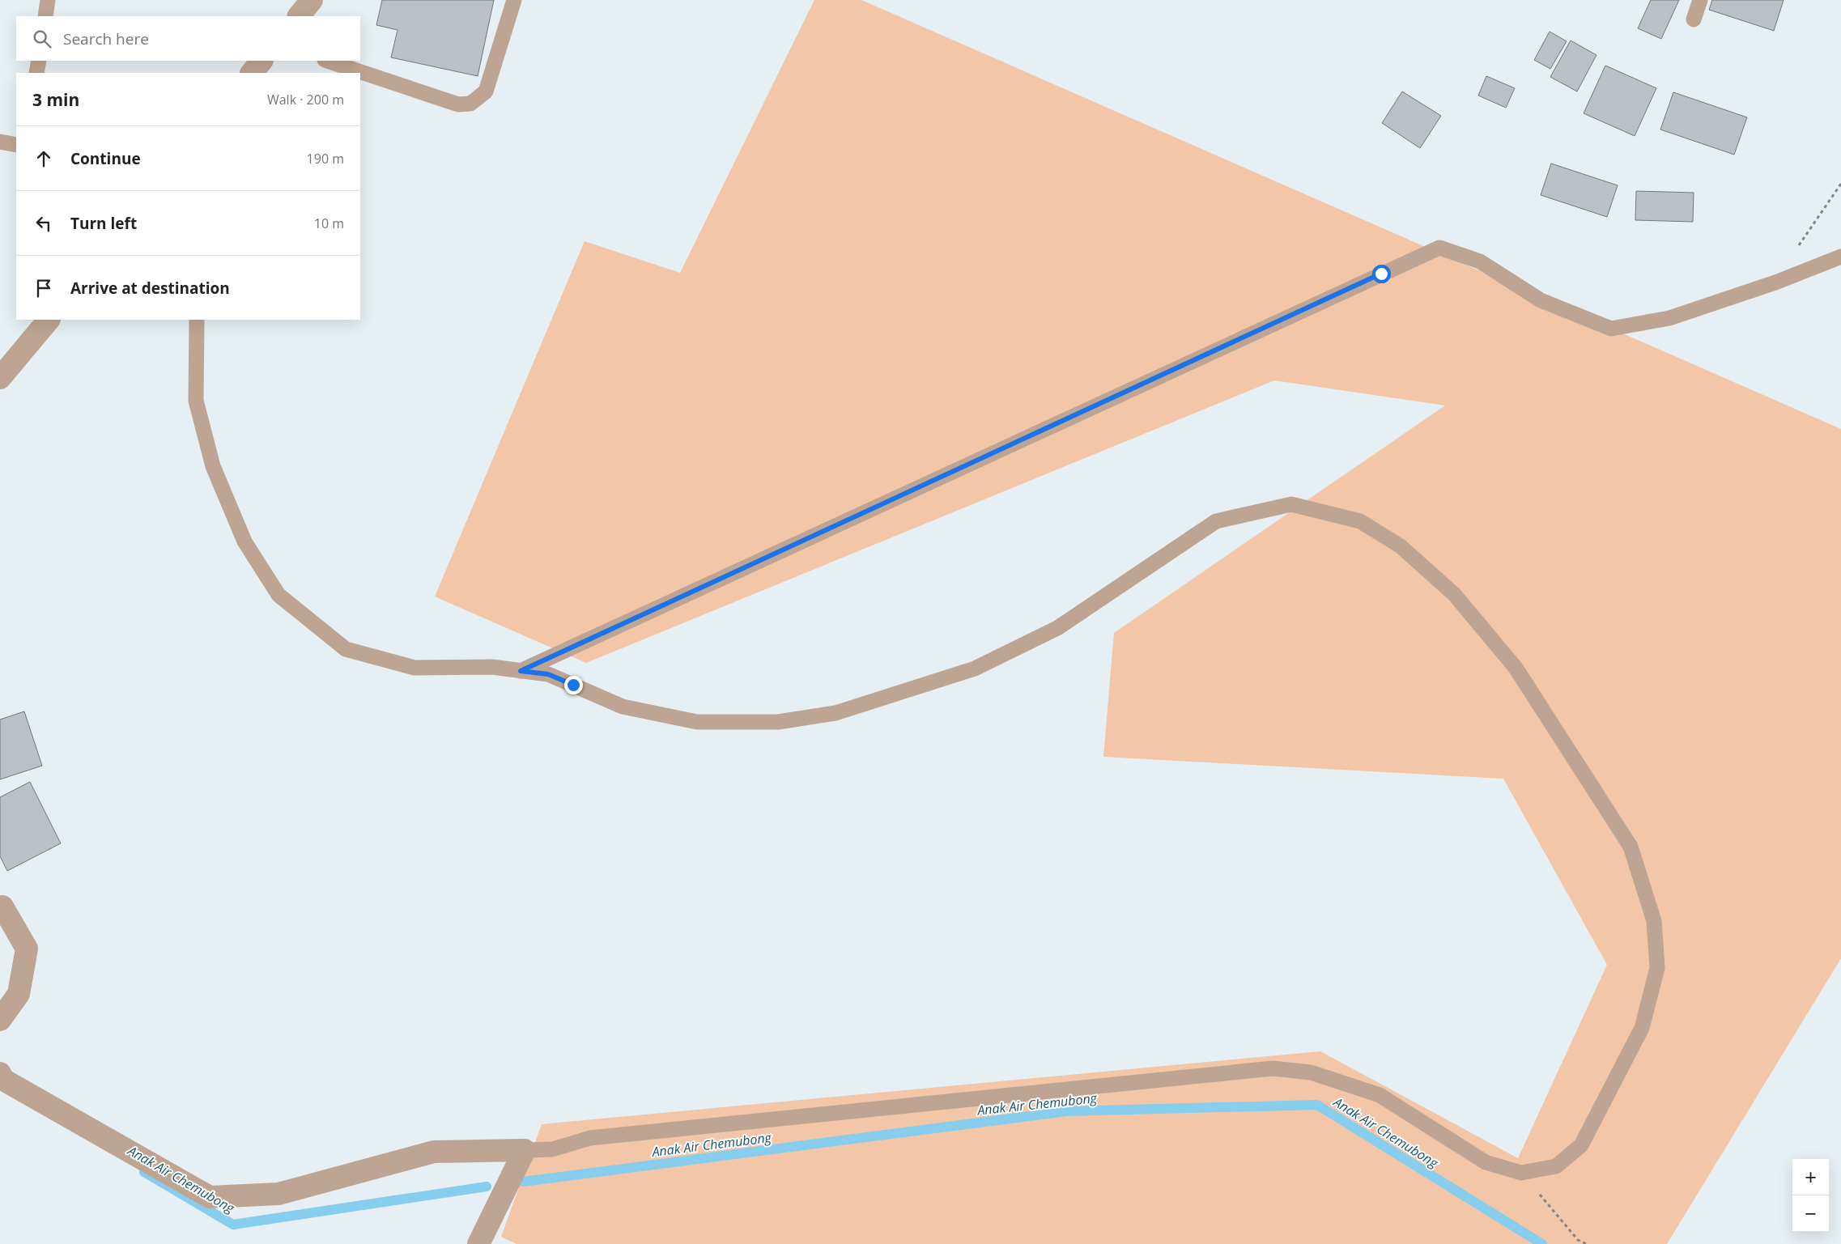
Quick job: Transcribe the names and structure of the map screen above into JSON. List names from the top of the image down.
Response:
{
  "water": ["Anak Air Chemubong"],
  "page": {
    "search": "Search here",
    "heading": ["3 min", "Walk · 200 m"],
    "list": [
      ["Continue", "190 m"],
      ["Turn left", "10 m"],
      "Arrive at destination"
    ],
    "map_buttons": ["+", "−"]
  }
}
